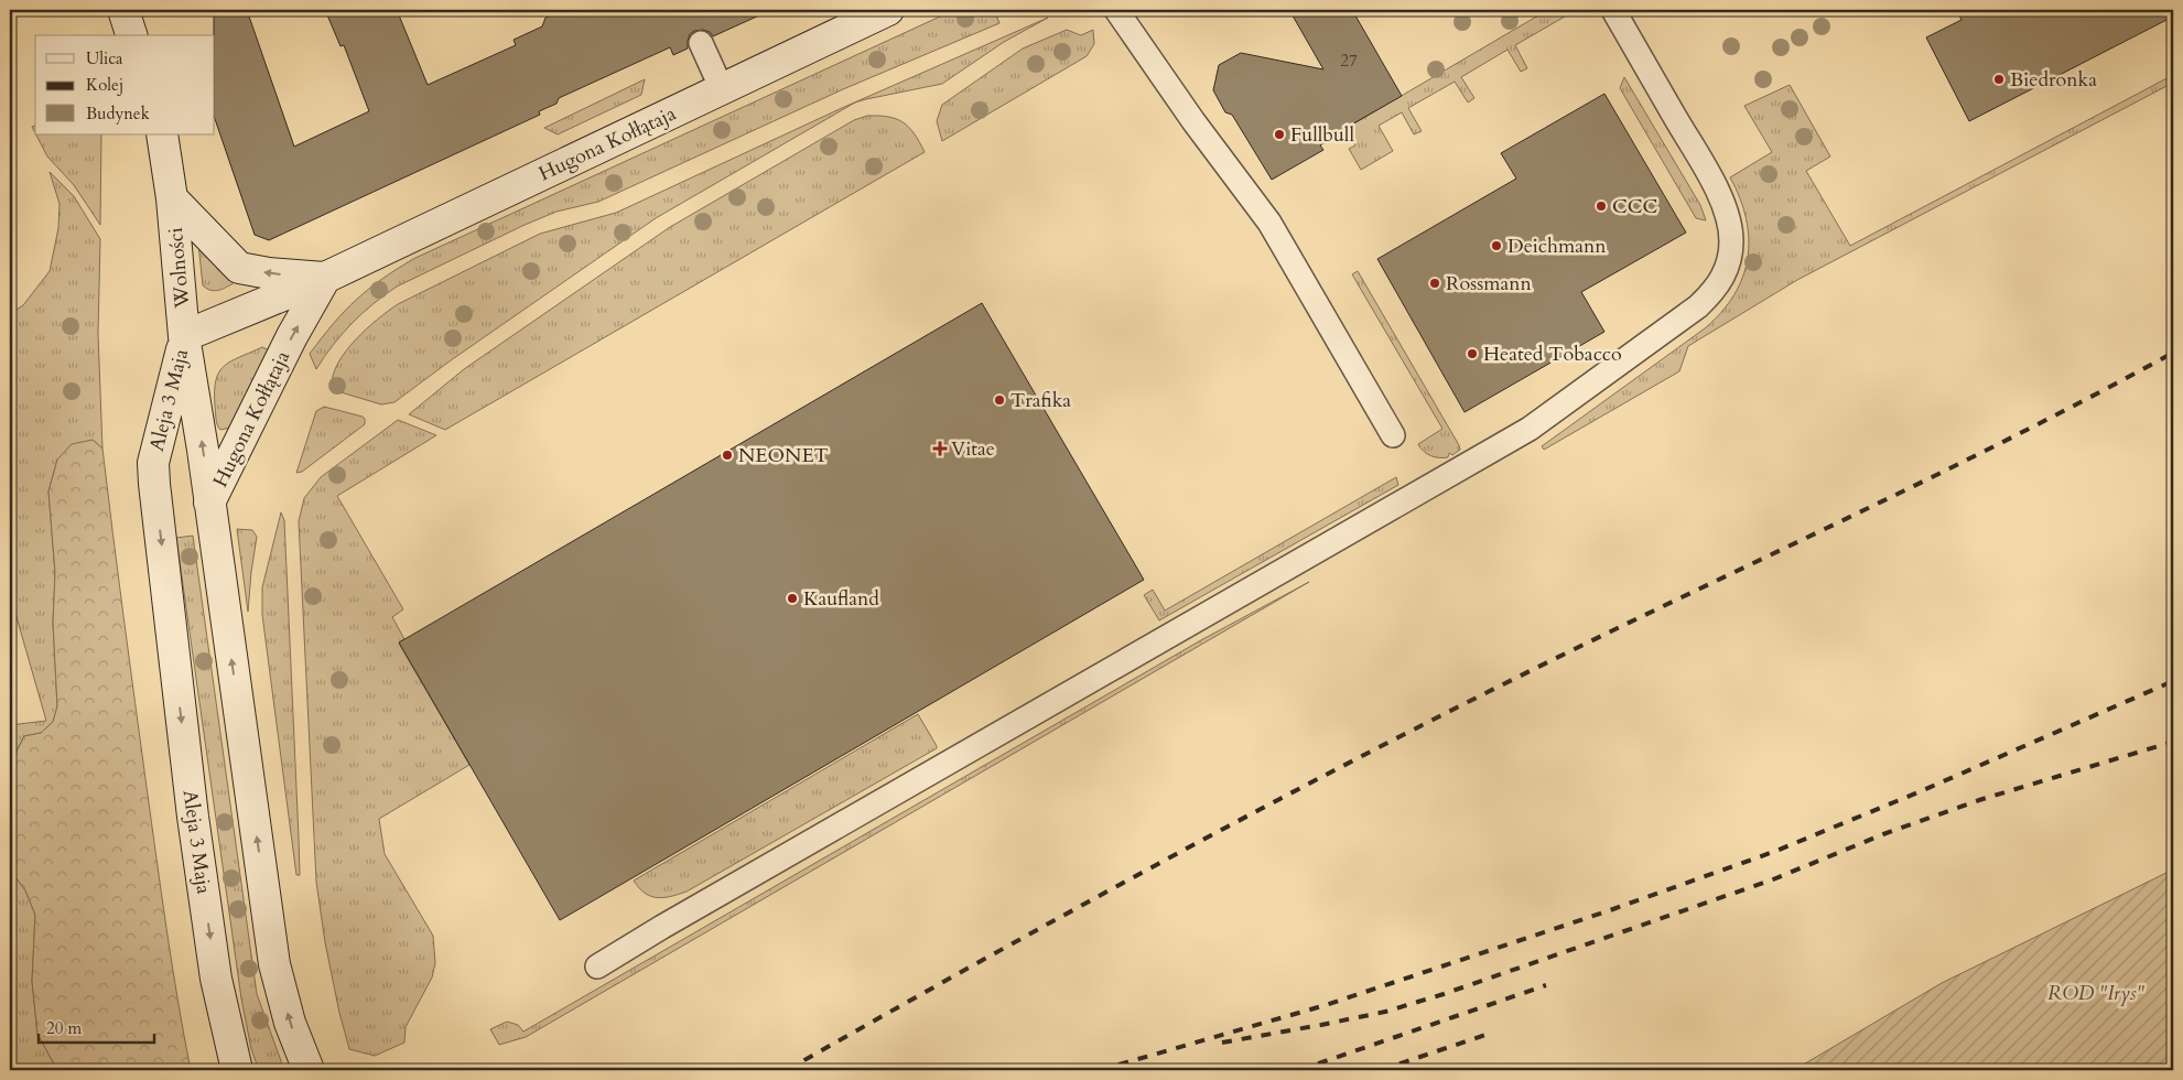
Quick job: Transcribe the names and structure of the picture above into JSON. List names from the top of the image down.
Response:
{
  "streets": {
    "street": ["Hugona Kołłątaja", "Wolności", "Aleja 3 Maja"]
  },
  "crossings": [
    ["Hugona Kołłątaja", "Wolności"],
    ["Hugona Kołłątaja", "Aleja 3 Maja"],
    ["Wolności", "Aleja 3 Maja"]
  ],
  "one_way": ["Wolności"],
  "parks": ["ROD \"Irys\""],
  "places": {
    "other": [
      "Biedronka",
      "Fullbull",
      "CCC",
      "Deichmann",
      "Rossmann",
      "Heated Tobacco",
      "Trafika",
      "NEONET",
      "Kaufland"
    ],
    "health": ["Vitae"]
  },
  "house_numbers": ["27"],
  "legend": ["Ulica", "Kolej", "Budynek"],
  "scale_bar": "20 m"
}
